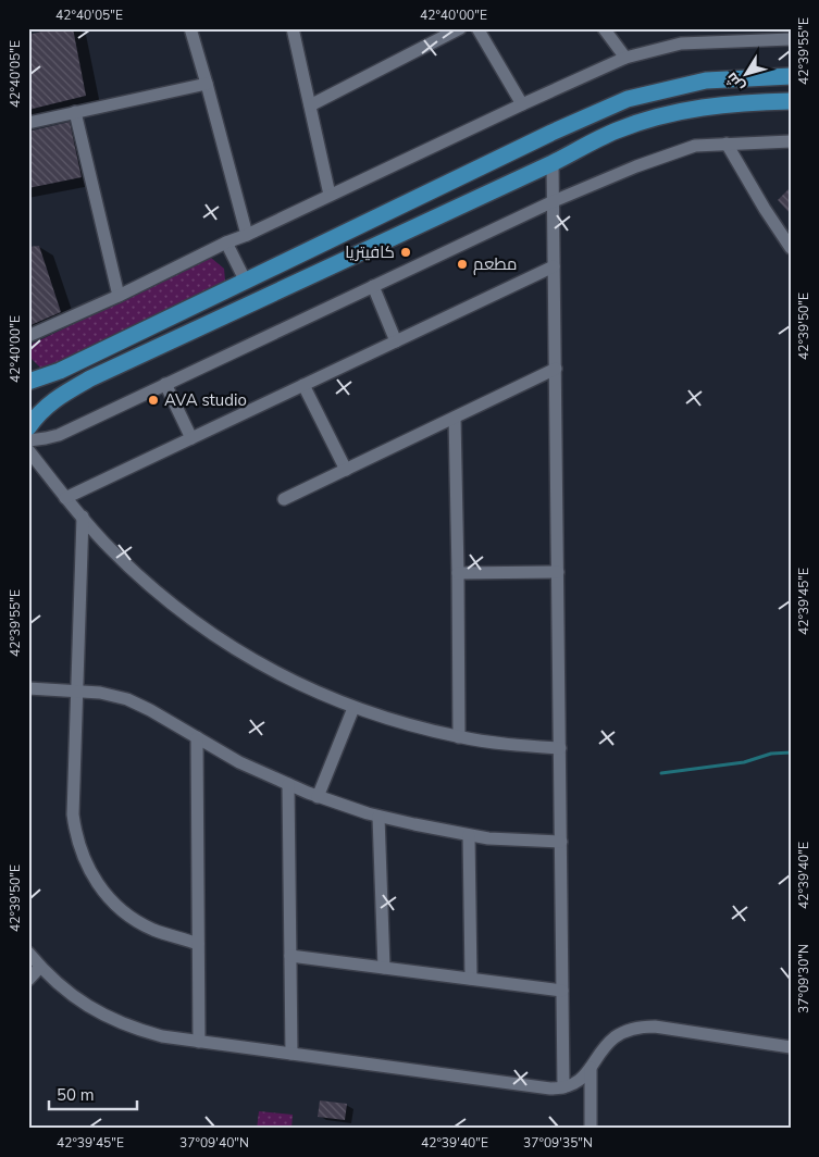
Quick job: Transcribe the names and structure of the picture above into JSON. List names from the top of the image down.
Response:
{
  "places": ["كافيتريا", "مطعم", "AVA studio"],
  "scale_bar": "50 m",
  "north": "bottom left",
  "coordinates": [
    "42°40'05\"E",
    "42°40'00\"E",
    "42°39'55\"E",
    "42°39'50\"E",
    "42°39'45\"E",
    "42°39'40\"E",
    "37°09'30\"N",
    "37°09'40\"N",
    "37°09'35\"N"
  ]
}
